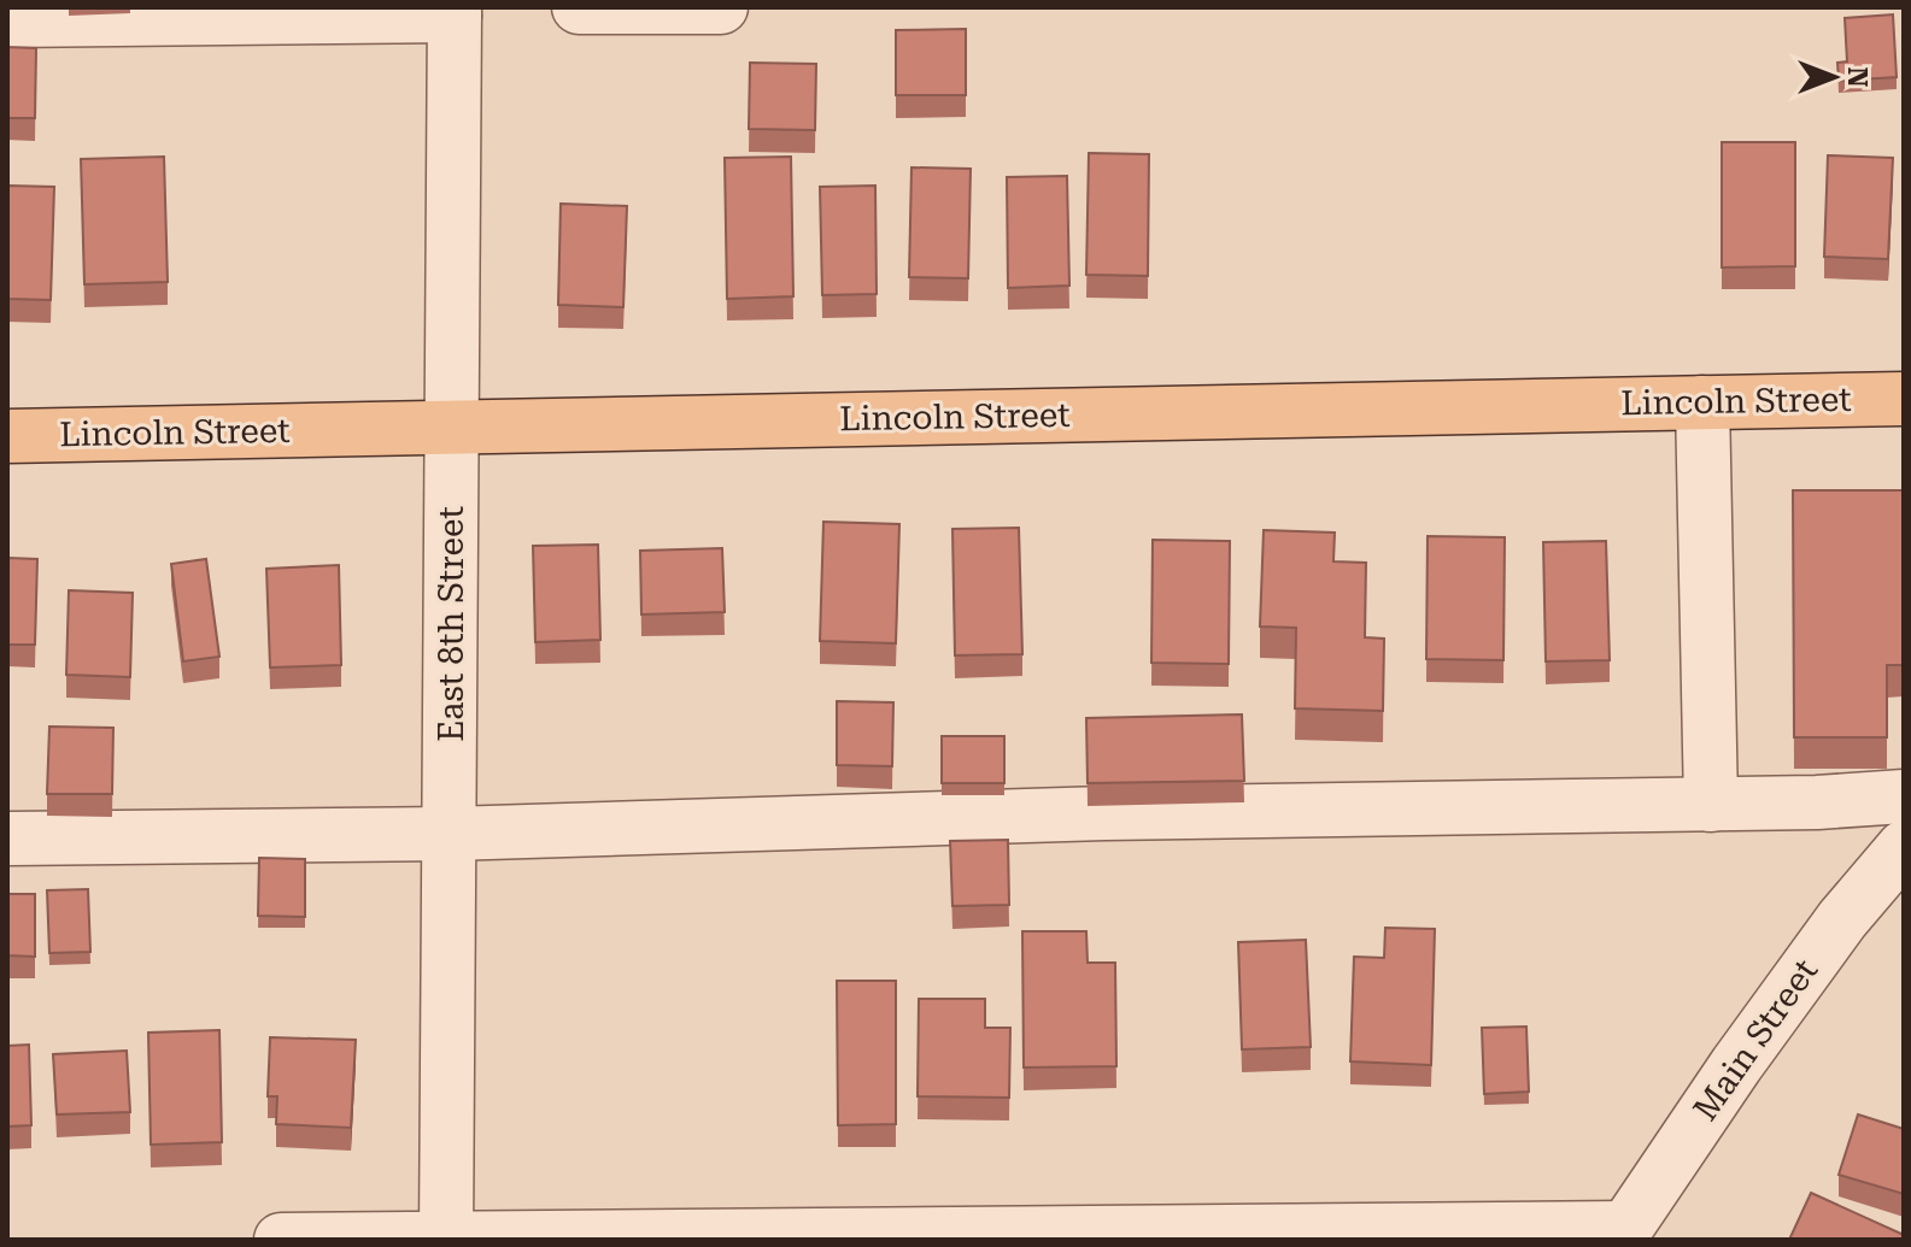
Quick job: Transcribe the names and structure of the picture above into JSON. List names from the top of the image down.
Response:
{
  "streets": {
    "main road": ["Lincoln Street"],
    "street": ["East 8th Street", "Main Street"]
  },
  "crossings": [
    ["Lincoln Street", "East 8th Street"]
  ],
  "north": "right"
}
